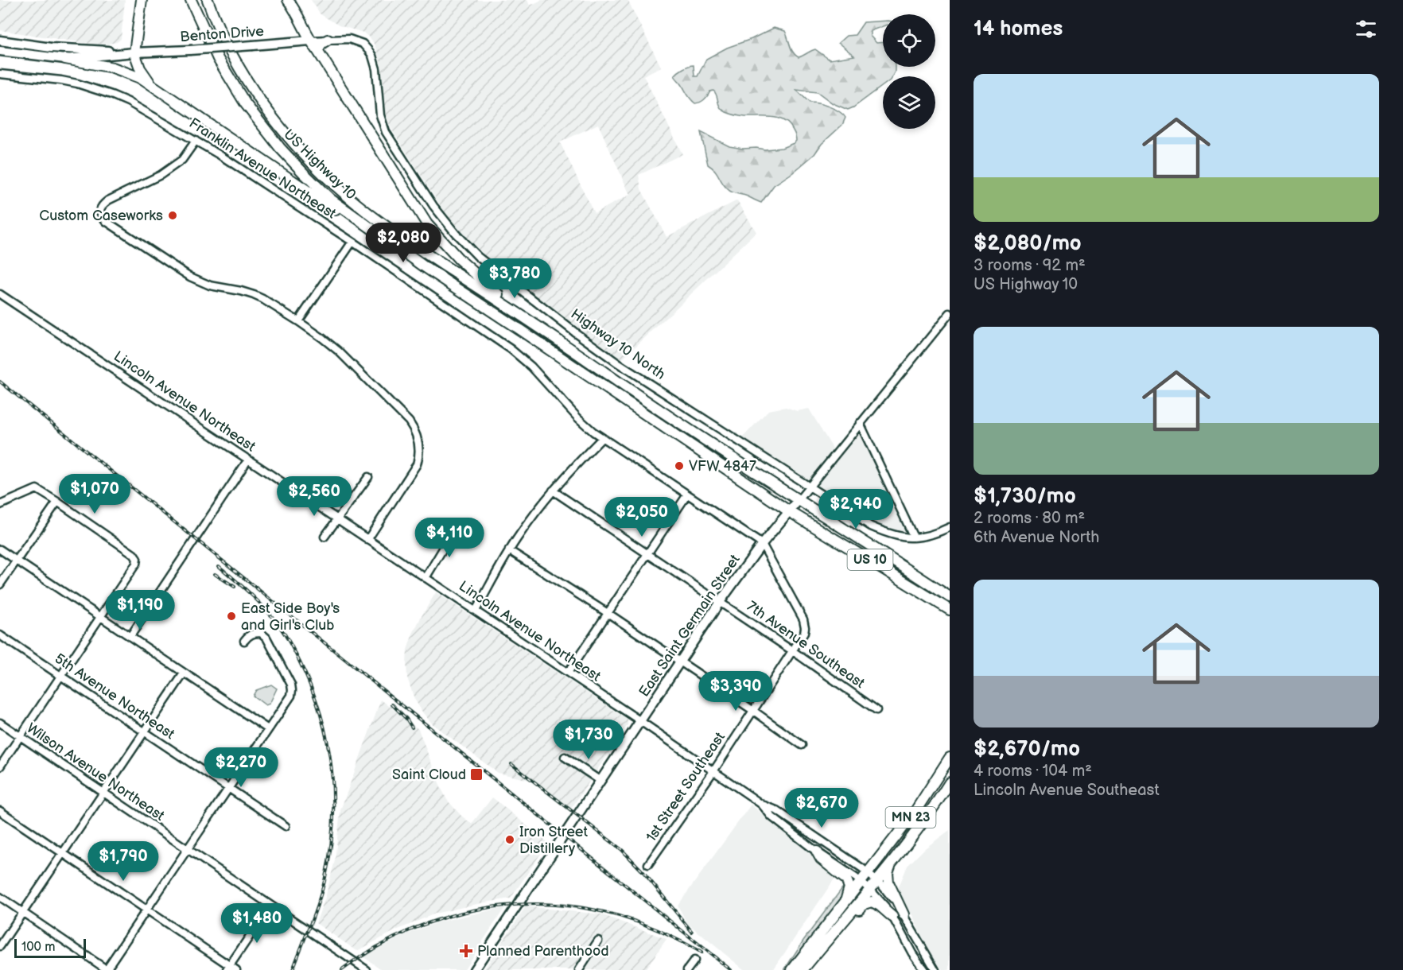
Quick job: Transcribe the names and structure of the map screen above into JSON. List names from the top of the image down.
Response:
{
  "streets": {
    "highway": ["US Highway 10", "US 10", "MN 23"],
    "main road": ["Benton Drive", "East Saint Germain Street"],
    "street": [
      "Franklin Avenue Northeast",
      "Highway 10 North",
      "Lincoln Avenue Northeast",
      "7th Avenue Southeast",
      "5th Avenue Northeast",
      "Wilson Avenue Northeast",
      "1st Street Southeast"
    ]
  },
  "crossings": [
    ["Benton Drive", "Highway 10 North"],
    ["US Highway 10", "US 10"],
    ["US Highway 10", "East Saint Germain Street"],
    ["Franklin Avenue Northeast", "East Saint Germain Street"],
    ["Franklin Avenue Northeast", "1st Street Southeast"],
    ["Highway 10 North", "East Saint Germain Street"],
    ["Lincoln Avenue Northeast", "East Saint Germain Street"],
    ["Lincoln Avenue Northeast", "1st Street Southeast"],
    ["US 10", "East Saint Germain Street"],
    ["East Saint Germain Street", "7th Avenue Southeast"],
    ["East Saint Germain Street", "1st Street Southeast"],
    ["7th Avenue Southeast", "1st Street Southeast"]
  ],
  "places": {
    "other": [
      "Custom Caseworks",
      "VFW 4847",
      "East Side Boy's and Girl's Club",
      "Iron Street Distillery"
    ],
    "transit": ["Saint Cloud"],
    "health": ["Planned Parenthood"]
  },
  "scale_bar": "100 m",
  "page": {
    "heading": "14 homes",
    "list": [
      {
        "name": "$2,080/mo",
        "note": "3 rooms · 92 m² · US Highway 10"
      },
      {
        "name": "$1,730/mo",
        "note": "2 rooms · 80 m² · 6th Avenue North"
      },
      {
        "name": "$2,670/mo",
        "note": "4 rooms · 104 m² · Lincoln Avenue Southeast"
      }
    ],
    "price": [
      "$2,080",
      "$3,780",
      "$1,070",
      "$2,560",
      "$2,940",
      "$2,050",
      "$4,110",
      "$1,190",
      "$3,390",
      "$1,730",
      "$2,270",
      "$2,670",
      "$1,790",
      "$1,480"
    ],
    "scale": "100 m"
  }
}
